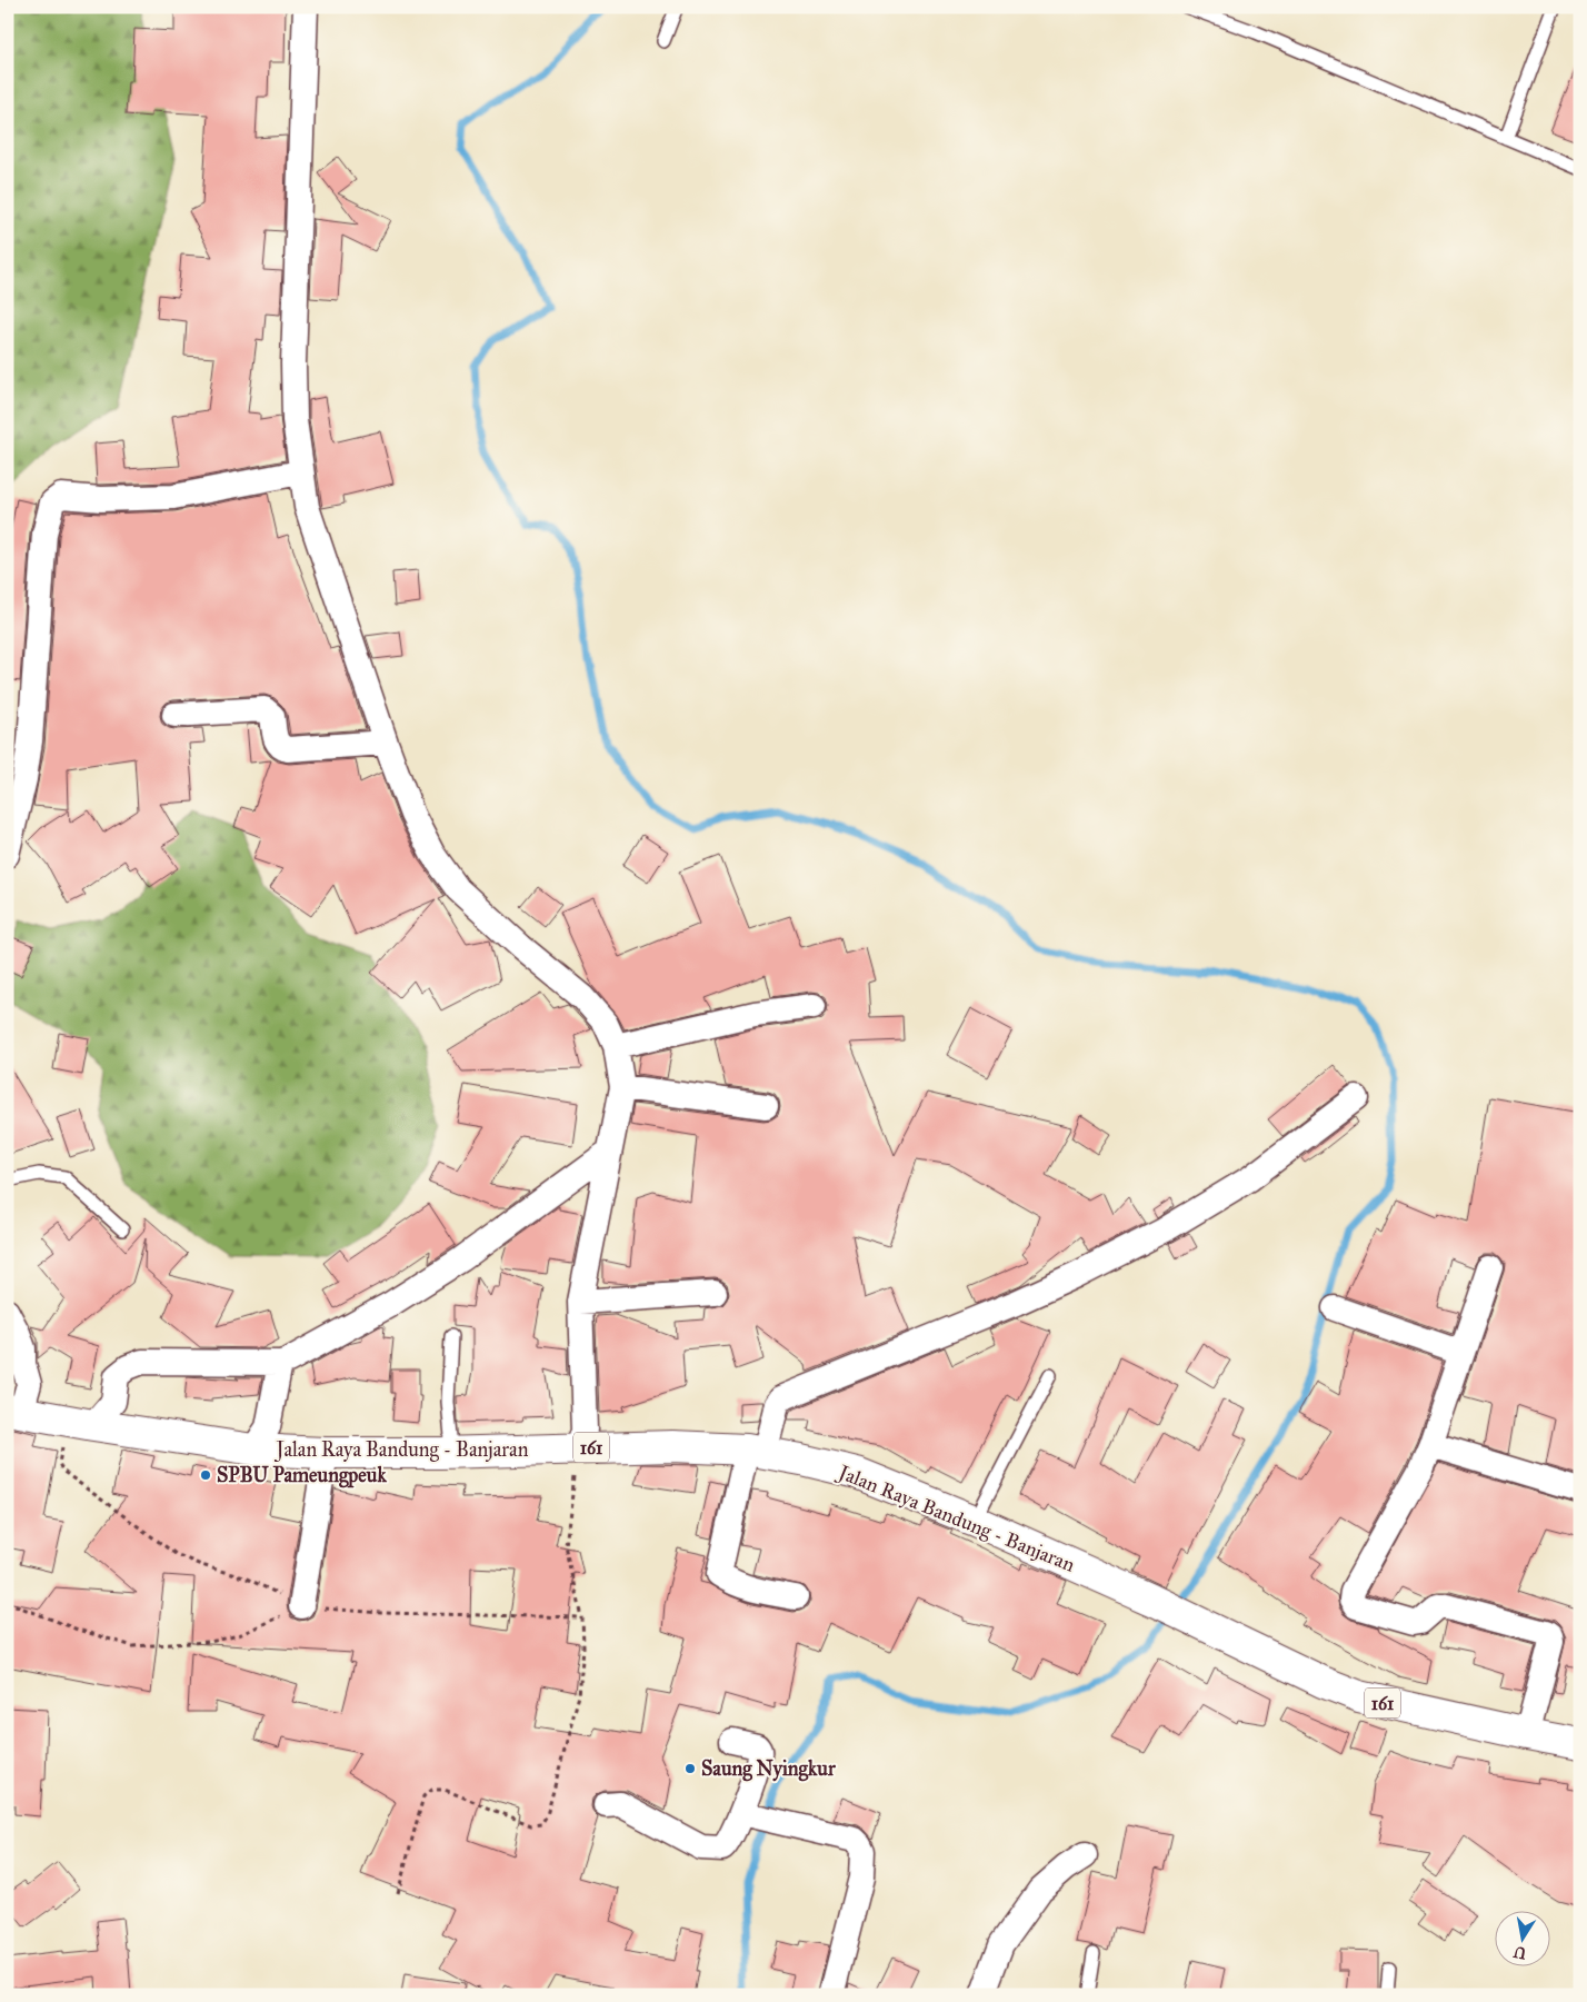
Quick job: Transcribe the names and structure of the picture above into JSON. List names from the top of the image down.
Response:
{
  "streets": {
    "main road": ["161", "Jalan Raya Bandung - Banjaran"]
  },
  "places": ["SPBU Pameungpeuk", "Saung Nyingkur"],
  "north": "bottom"
}
